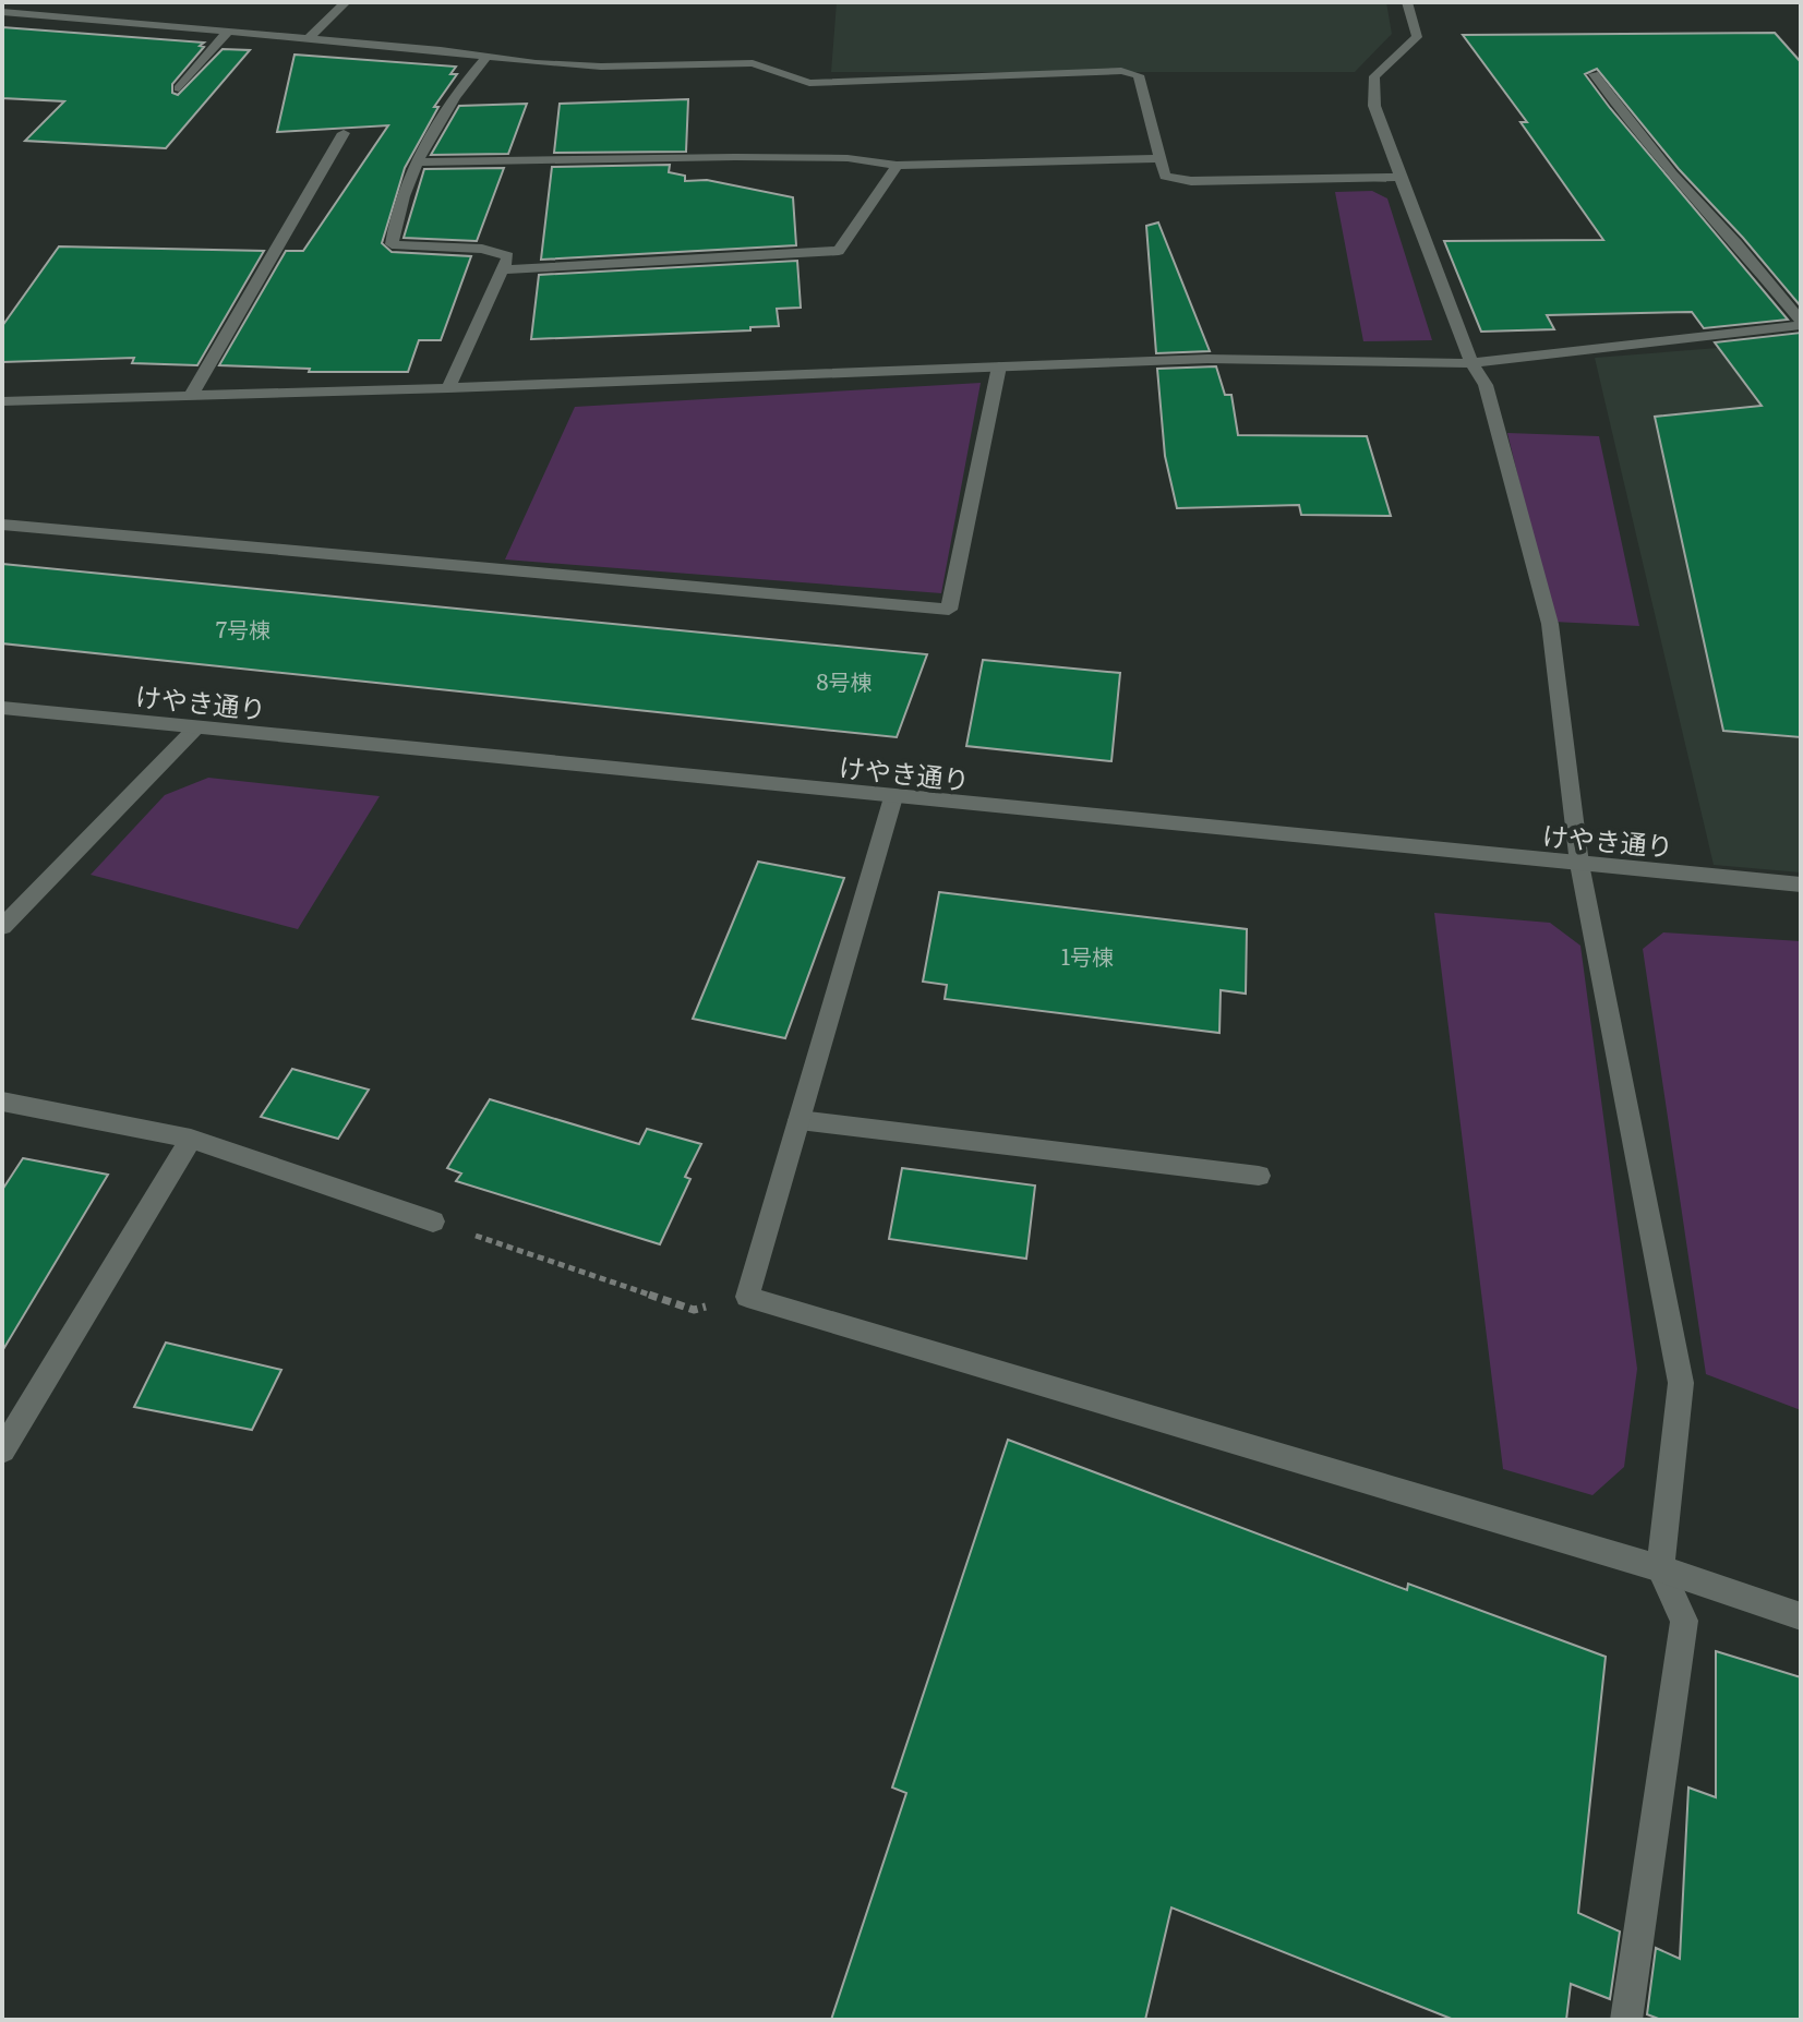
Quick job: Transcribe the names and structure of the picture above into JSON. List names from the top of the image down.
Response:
{
  "streets": {
    "street": ["けやき通り"]
  },
  "house_numbers": ["7号棟", "8号棟", "1号棟"]
}
